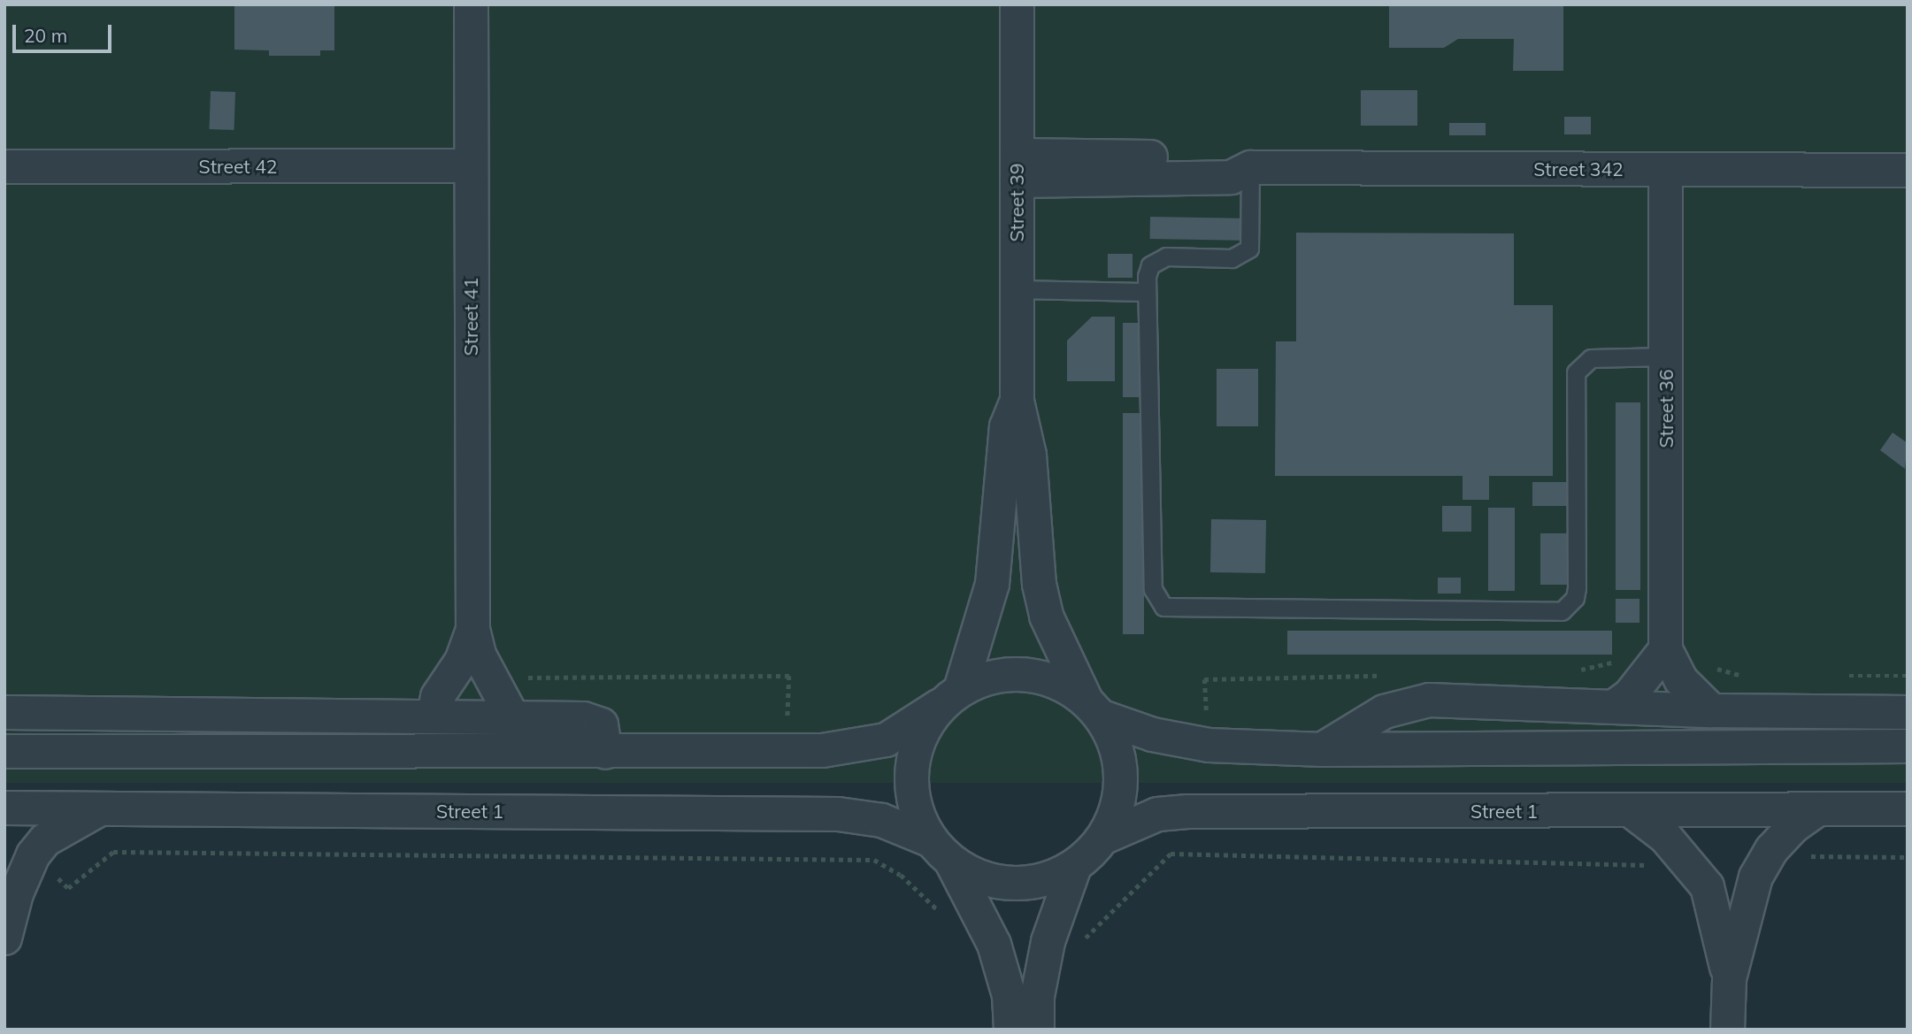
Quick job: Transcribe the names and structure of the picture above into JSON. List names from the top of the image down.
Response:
{
  "streets": {
    "street": [
      "Street 42",
      "Street 342",
      "Street 39",
      "Street 41",
      "Street 36",
      "Street 1"
    ]
  },
  "crossings": [
    ["Street 42", "Street 41"],
    ["Street 342", "Street 39"],
    ["Street 342", "Street 36"],
    ["Street 39", "Street 1"]
  ],
  "scale_bar": "20 m"
}
